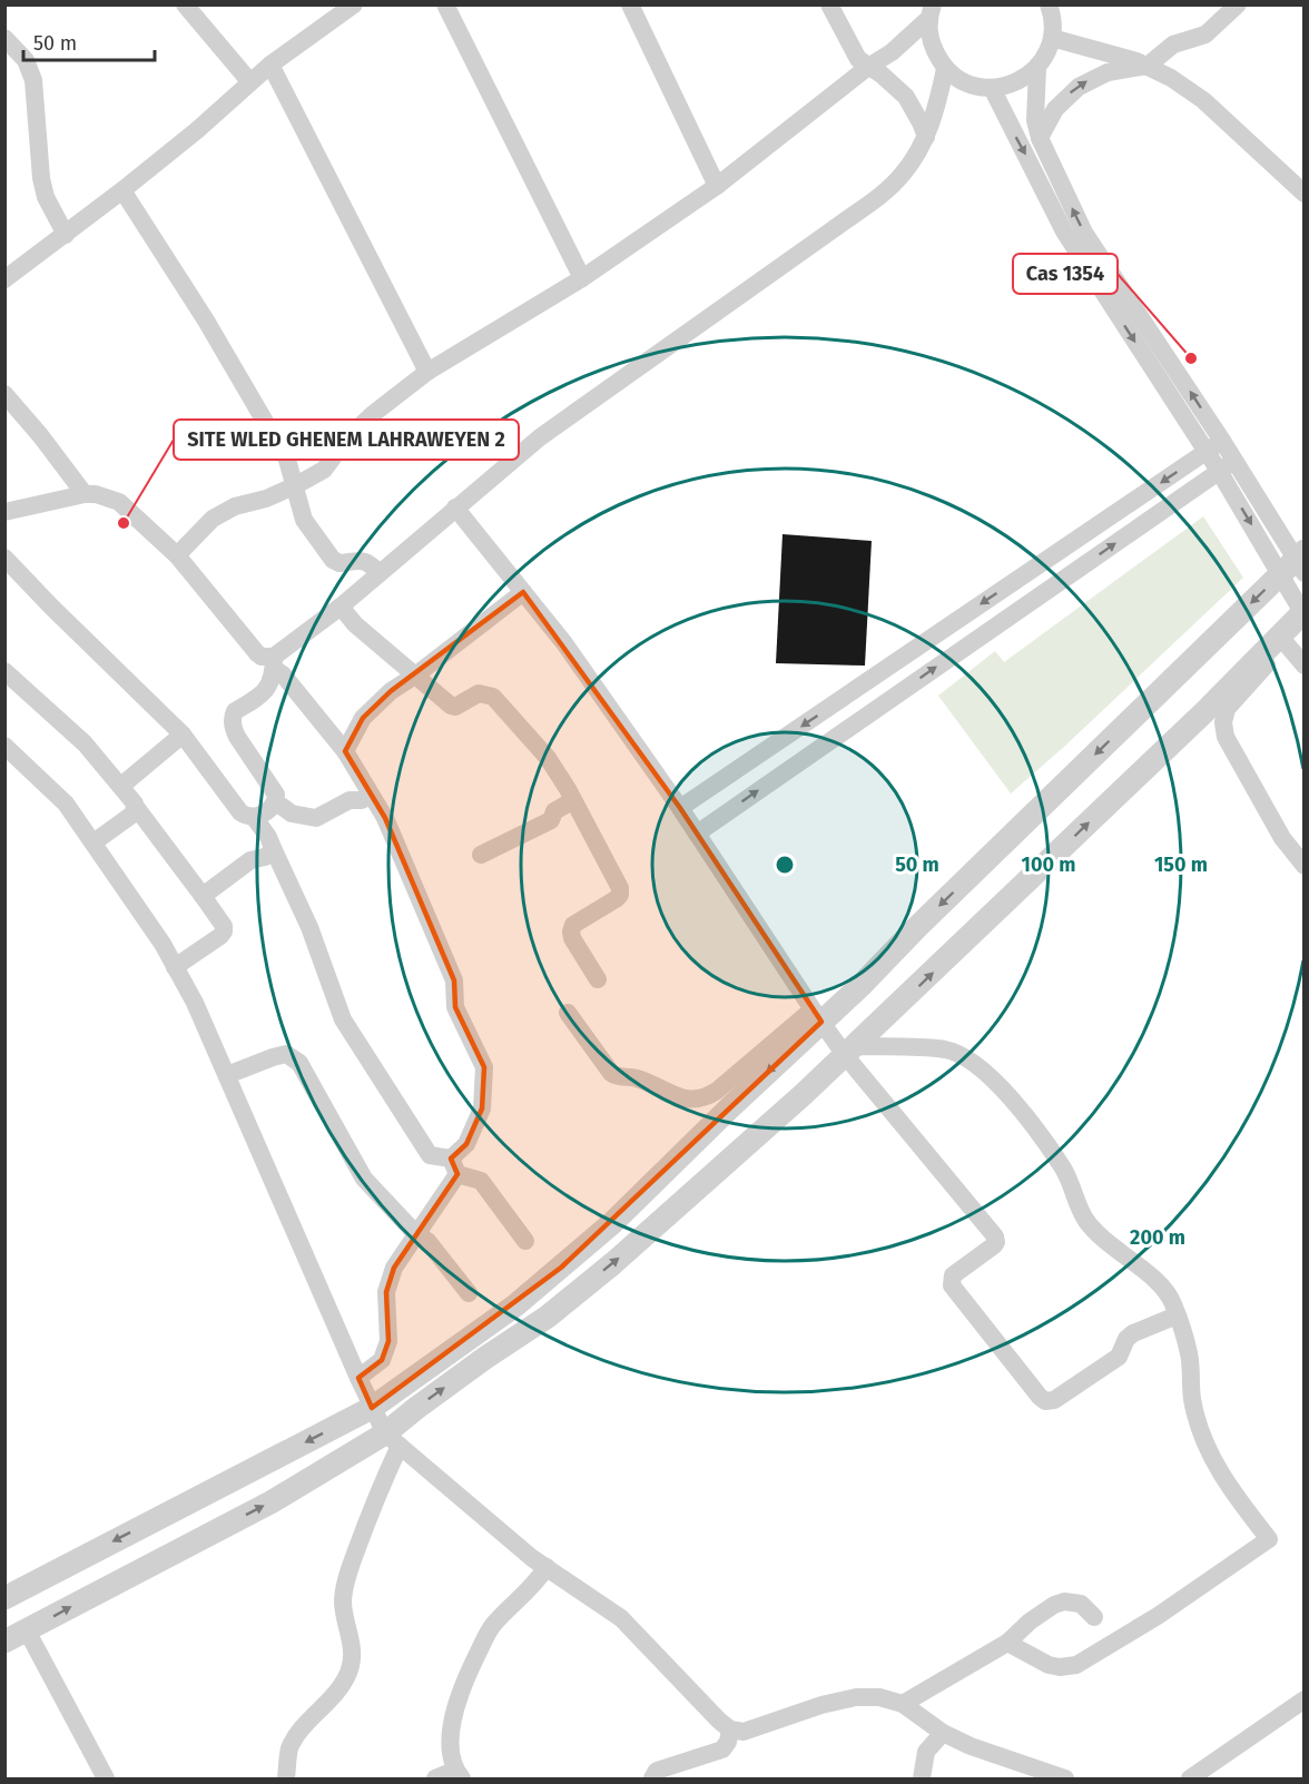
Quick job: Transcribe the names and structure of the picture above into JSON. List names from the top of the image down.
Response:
{
  "places": ["Cas 1354", "SITE WLED GHENEM LAHRAWEYEN 2"],
  "scale_bar": "50 m",
  "rings": [
    "50 m",
    "100 m",
    "150 m",
    "200 m"
  ]
}
